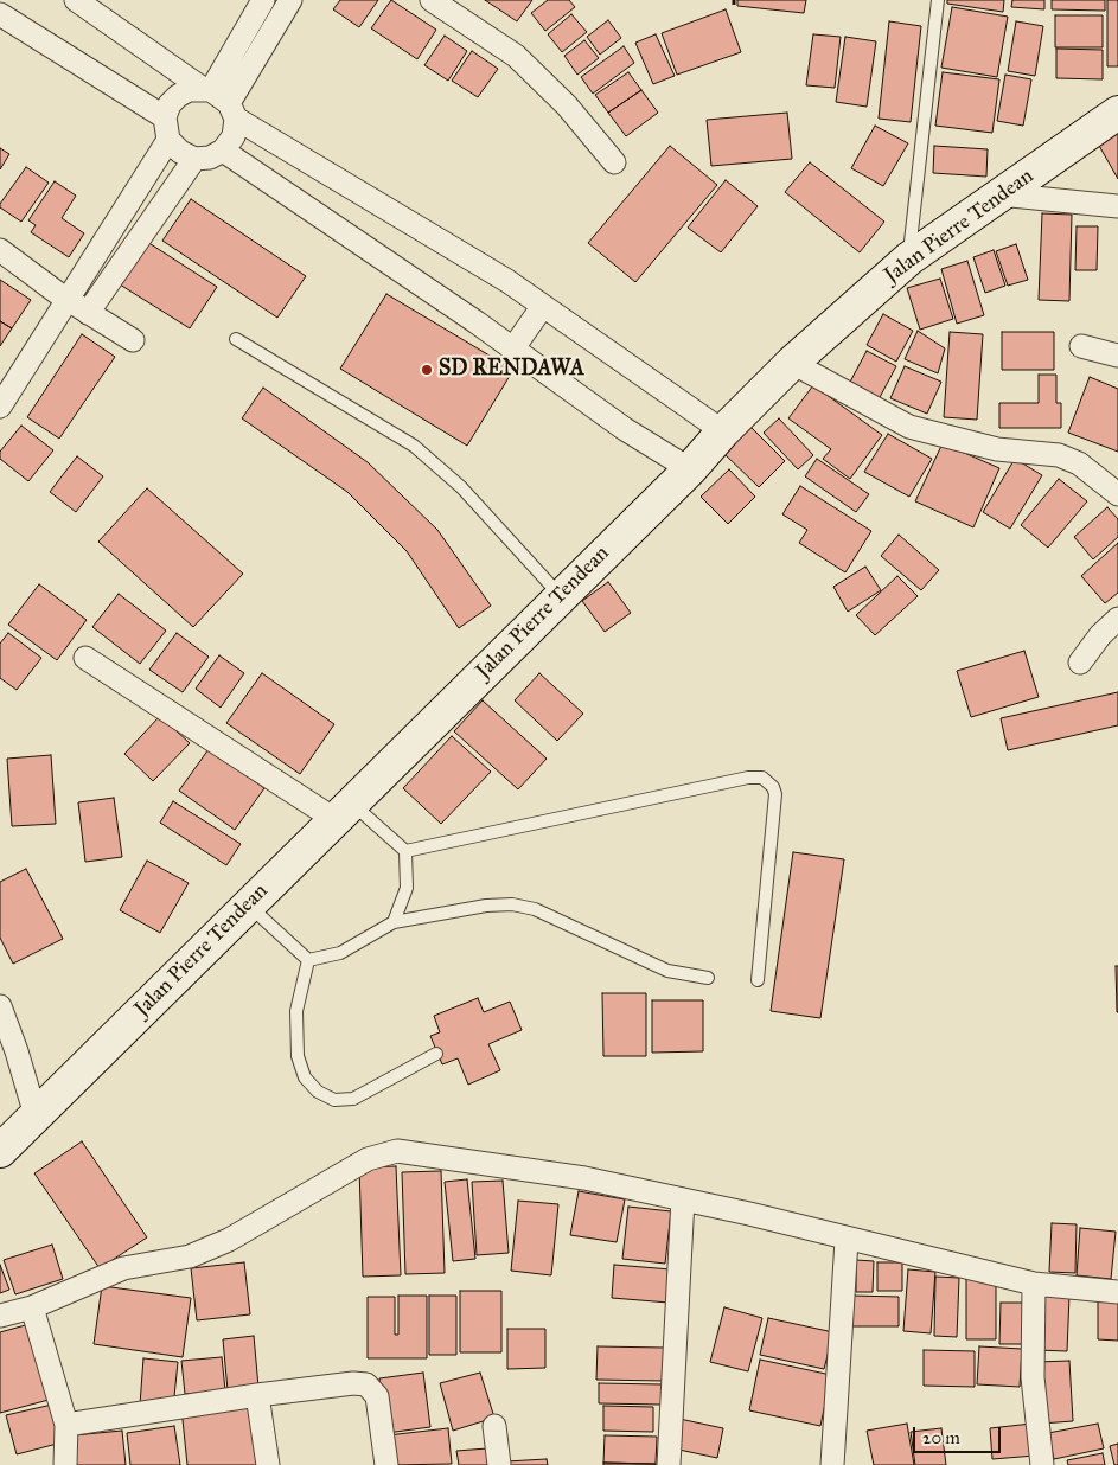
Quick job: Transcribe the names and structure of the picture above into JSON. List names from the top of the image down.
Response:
{
  "streets": {
    "street": ["Jalan Pierre Tendean"]
  },
  "places": ["SD RENDAWA"],
  "scale_bar": "20 m"
}
